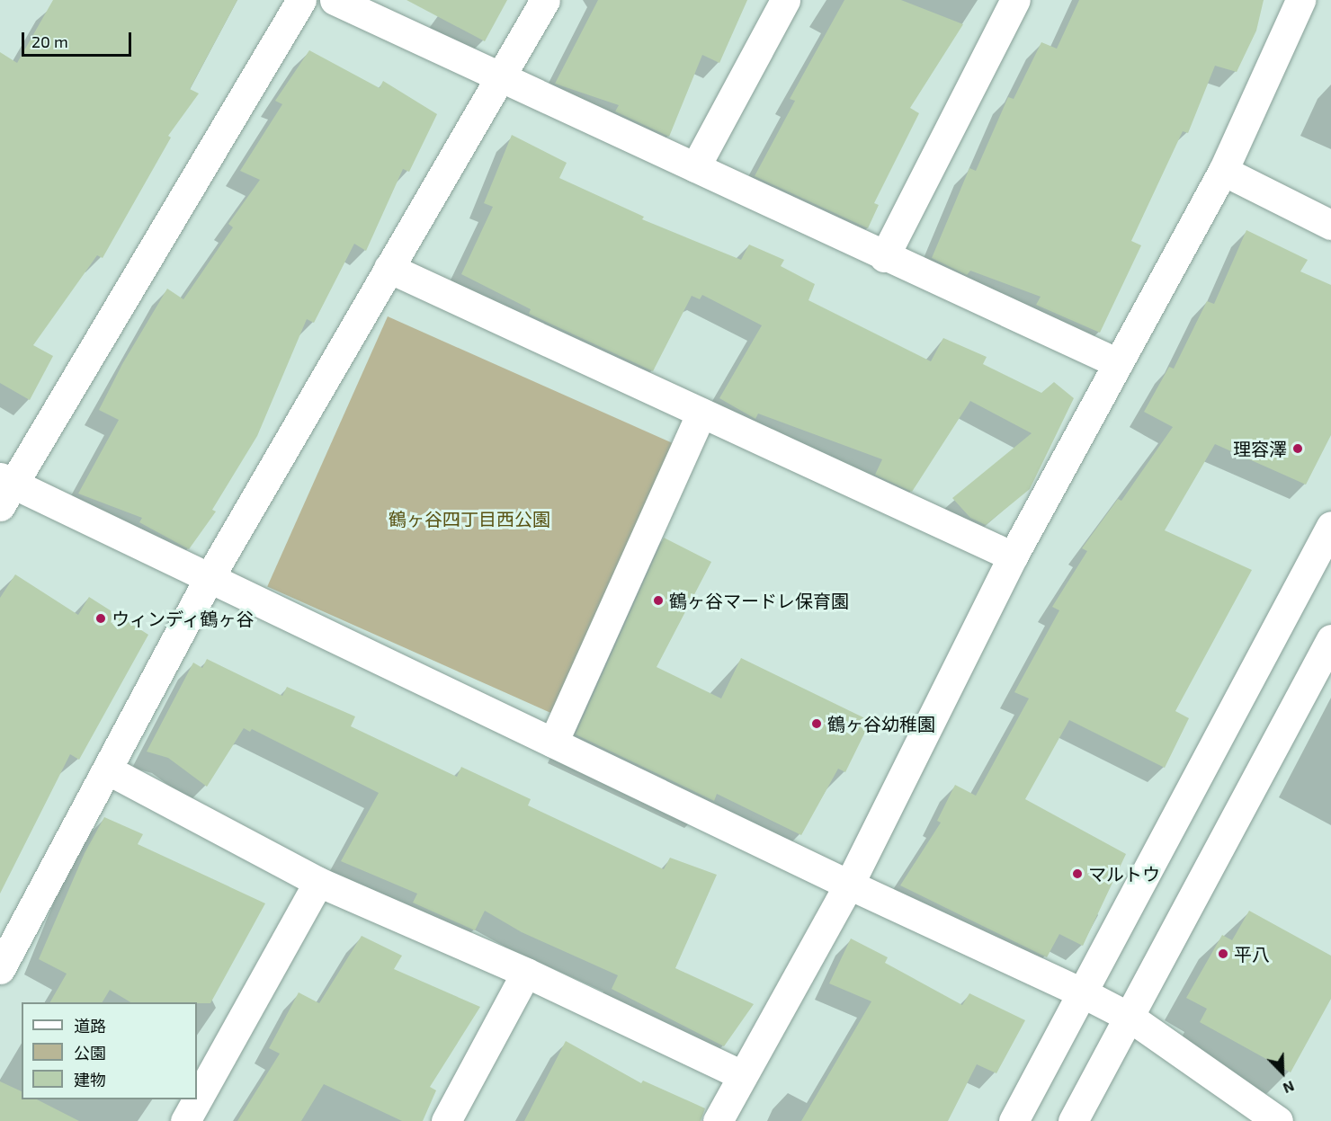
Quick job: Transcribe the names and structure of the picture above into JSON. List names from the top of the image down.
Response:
{
  "parks": ["鶴ヶ谷四丁目西公園"],
  "places": [
    "理容澤",
    "鶴ヶ谷マードレ保育園",
    "ウィンディ鶴ヶ谷",
    "鶴ヶ谷幼稚園",
    "マルトウ",
    "平八"
  ],
  "legend": ["道路", "公園", "建物"],
  "scale_bar": "20 m",
  "north": "bottom right"
}
